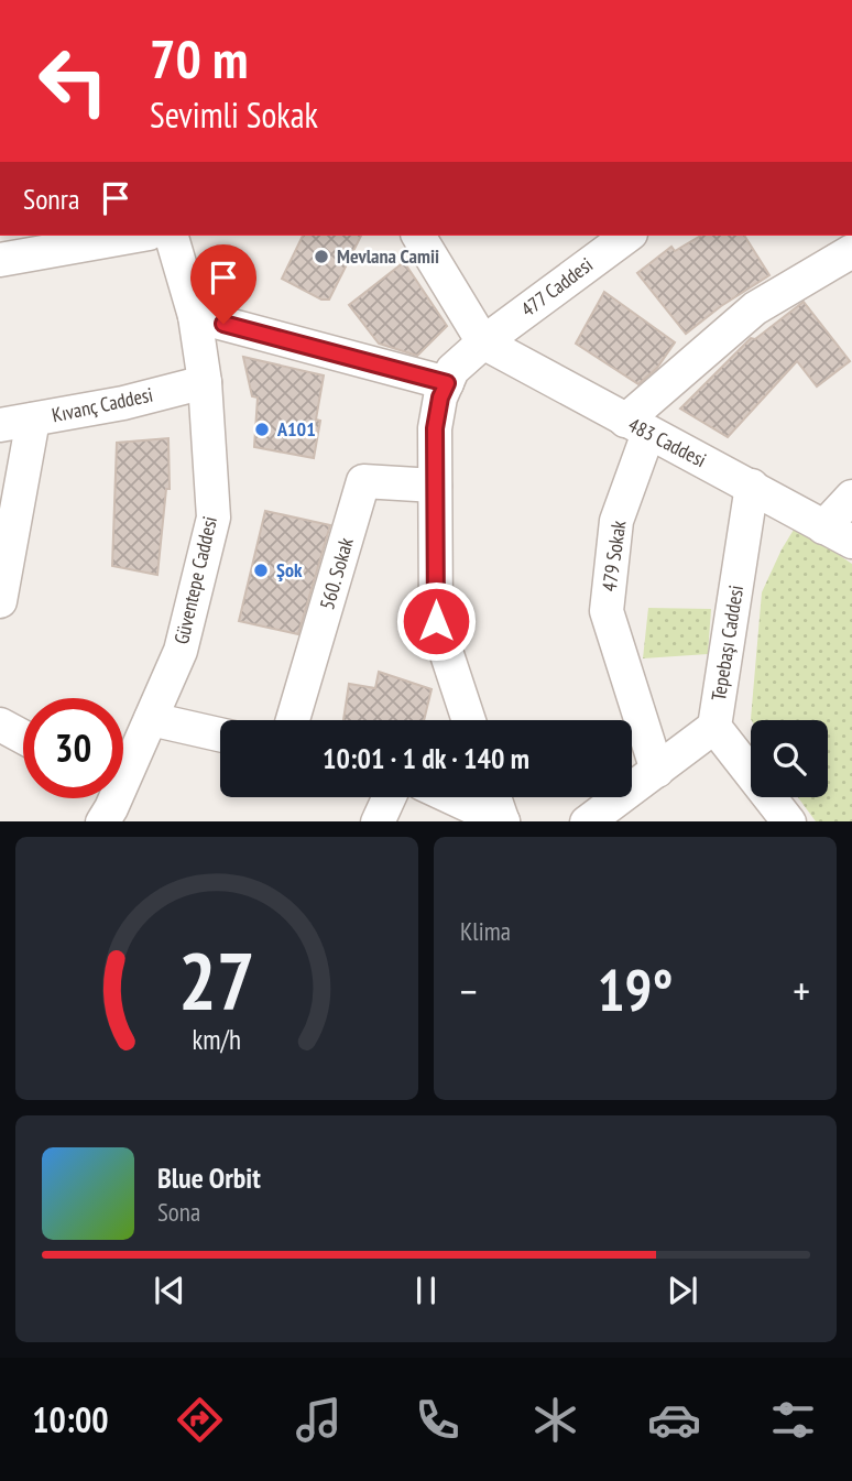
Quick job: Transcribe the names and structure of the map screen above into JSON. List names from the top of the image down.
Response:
{
  "streets": {
    "street": [
      "477 Caddesi",
      "Kıvanç Caddesi",
      "483 Caddesi",
      "479 Sokak",
      "560. Sokak",
      "Güventepe Caddesi",
      "Tepebaşı Caddesi"
    ]
  },
  "crossings": [
    ["477 Caddesi", "483 Caddesi"],
    ["Kıvanç Caddesi", "Güventepe Caddesi"],
    ["483 Caddesi", "479 Sokak"],
    ["483 Caddesi", "Tepebaşı Caddesi"]
  ],
  "places": ["Mevlana Camii", "A101", "Şok"],
  "page": {
    "turn": ["70 m", "Sevimli Sokak"],
    "then": "Sonra",
    "limit": "30",
    "trip": "10:01 · 1 dk · 140 m",
    "tile": "Klima",
    "heat": ["−", "19°", "+"],
    "song": ["Blue Orbit", "Sona"],
    "tabs": "10:00",
    "gauge": ["27", "km/h"]
  }
}
